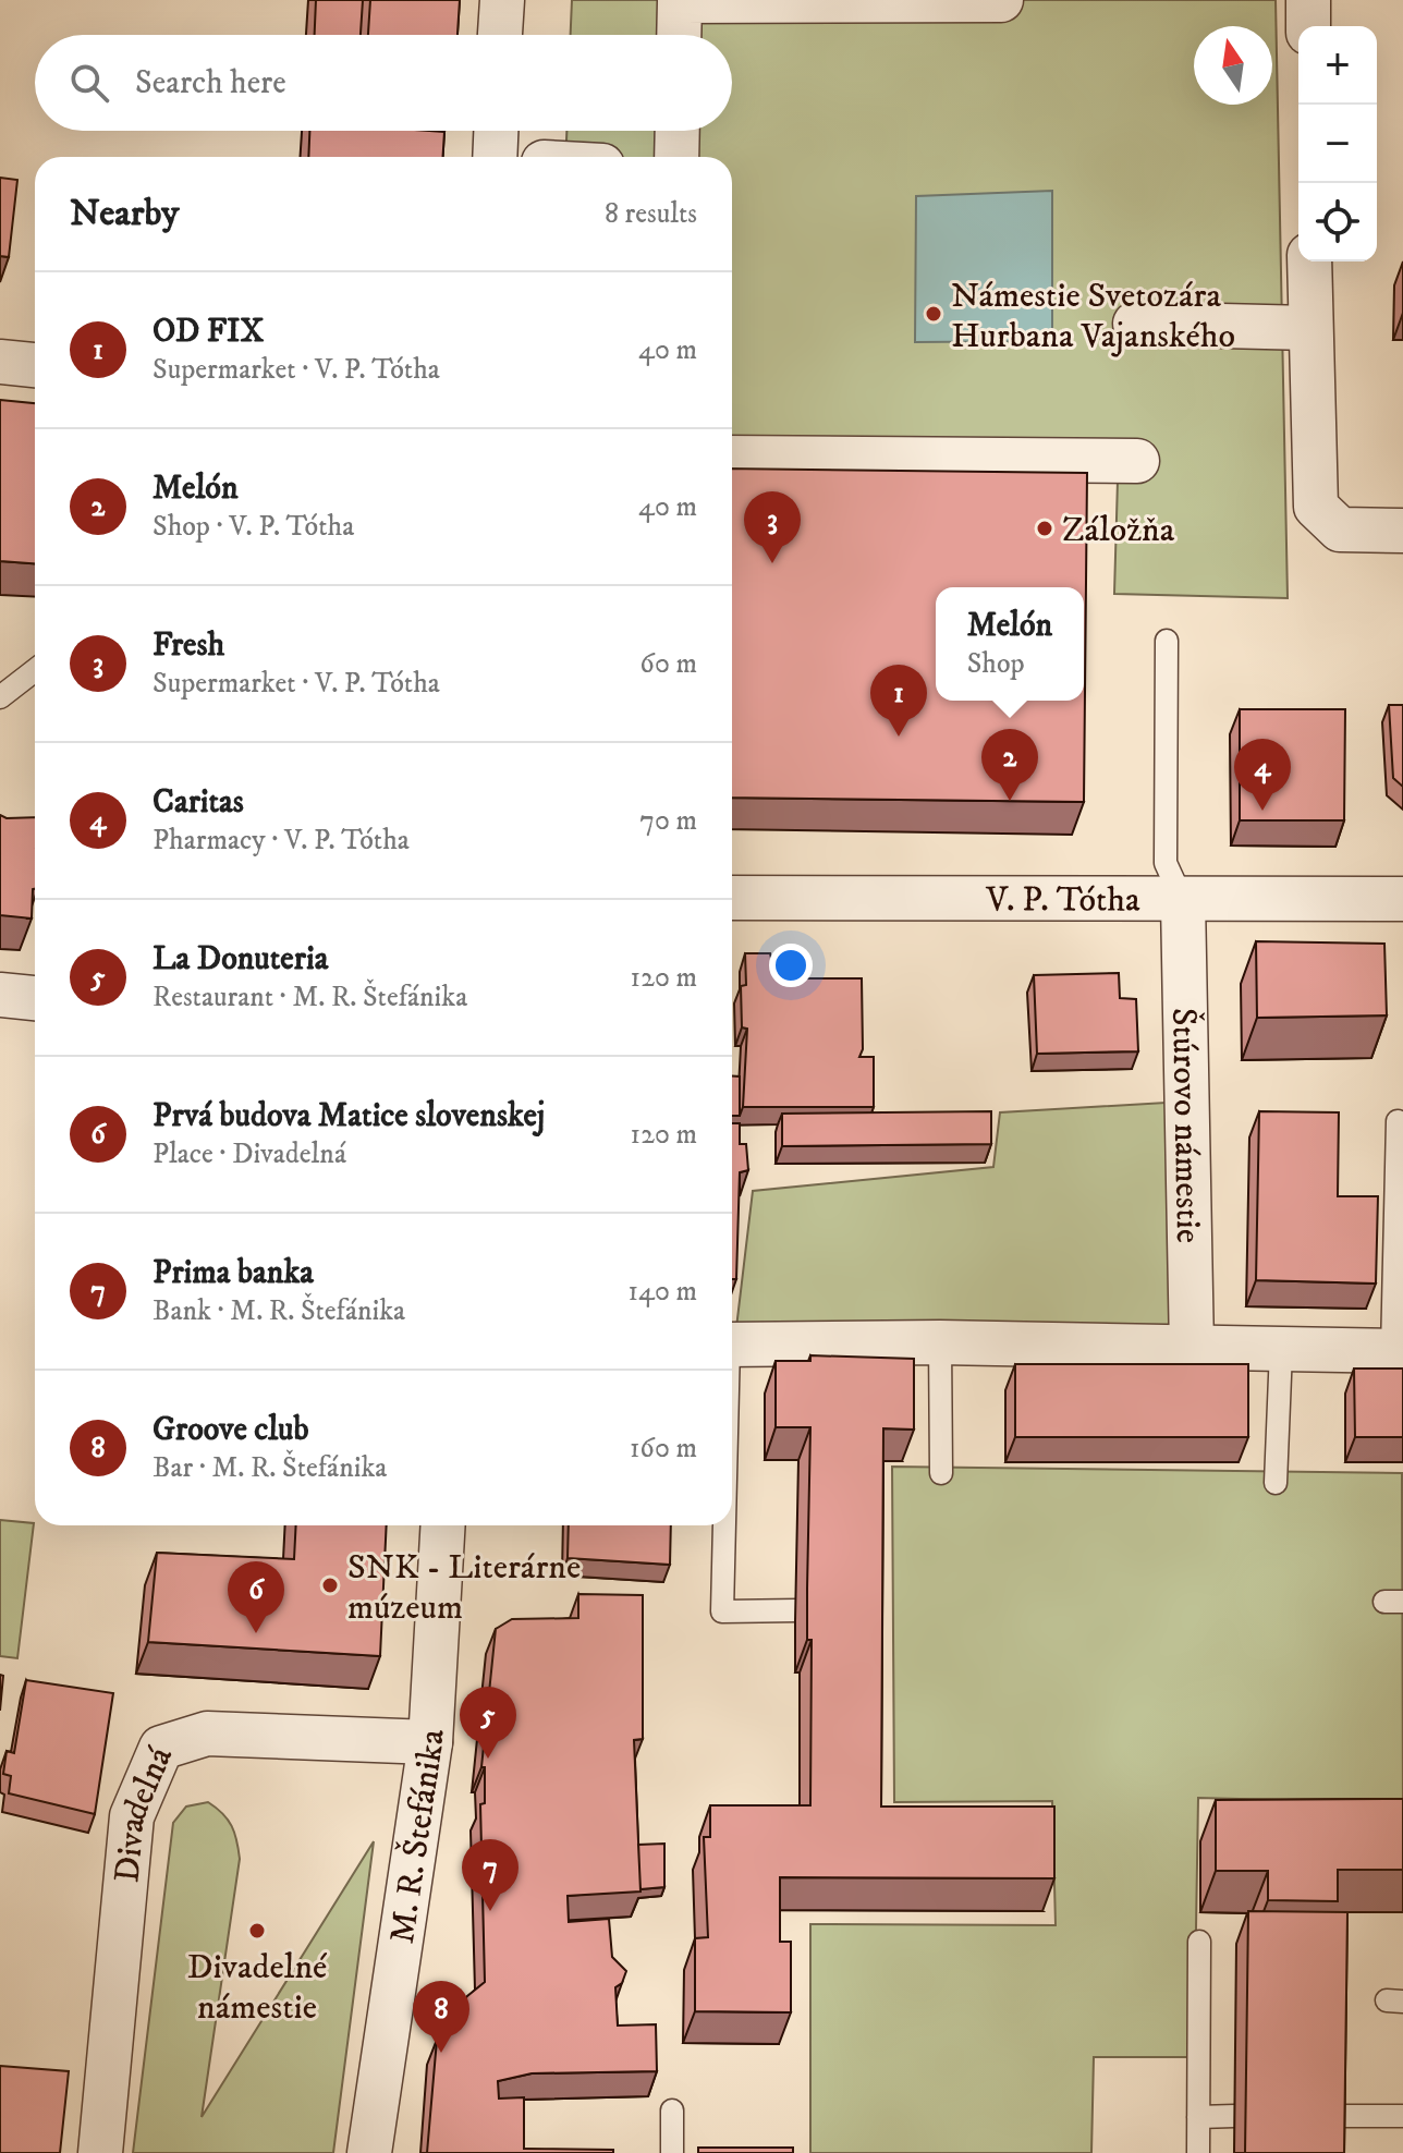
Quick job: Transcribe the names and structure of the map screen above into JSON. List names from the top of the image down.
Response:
{
  "streets": {
    "street": [
      "V. P. Tótha",
      "Štúrovo námestie",
      "Divadelná",
      "M. R. Štefánika"
    ]
  },
  "crossings": [
    ["V. P. Tótha", "Štúrovo námestie"],
    ["Divadelná", "M. R. Štefánika"]
  ],
  "places": [
    "Námestie Svetozára Hurbana Vajanského",
    "Záložňa",
    "SNK - Literárne múzeum",
    "Divadelné námestie"
  ],
  "north": "top",
  "page": {
    "map_buttons": ["+", "−"],
    "search": "Search here",
    "heading": ["Nearby", "8 results"],
    "list": [
      {
        "mark": "1",
        "name": "OD FIX",
        "note": "Supermarket · V. P. Tótha",
        "value": "40 m"
      },
      {
        "mark": "2",
        "name": "Melón",
        "note": "Shop · V. P. Tótha",
        "value": "40 m"
      },
      {
        "mark": "3",
        "name": "Fresh",
        "note": "Supermarket · V. P. Tótha",
        "value": "60 m"
      },
      {
        "mark": "4",
        "name": "Caritas",
        "note": "Pharmacy · V. P. Tótha",
        "value": "70 m"
      },
      {
        "mark": "5",
        "name": "La Donuteria",
        "note": "Restaurant · M. R. Štefánika",
        "value": "120 m"
      },
      {
        "mark": "6",
        "name": "Prvá budova Matice slovenskej",
        "note": "Place · Divadelná",
        "value": "120 m"
      },
      {
        "mark": "7",
        "name": "Prima banka",
        "note": "Bank · M. R. Štefánika",
        "value": "140 m"
      },
      {
        "mark": "8",
        "name": "Groove club",
        "note": "Bar · M. R. Štefánika",
        "value": "160 m"
      }
    ],
    "pins": [
      "3",
      "1",
      "2",
      "4",
      "6",
      "5",
      "7",
      "8"
    ],
    "popup": ["Melón", "Shop"]
  }
}
